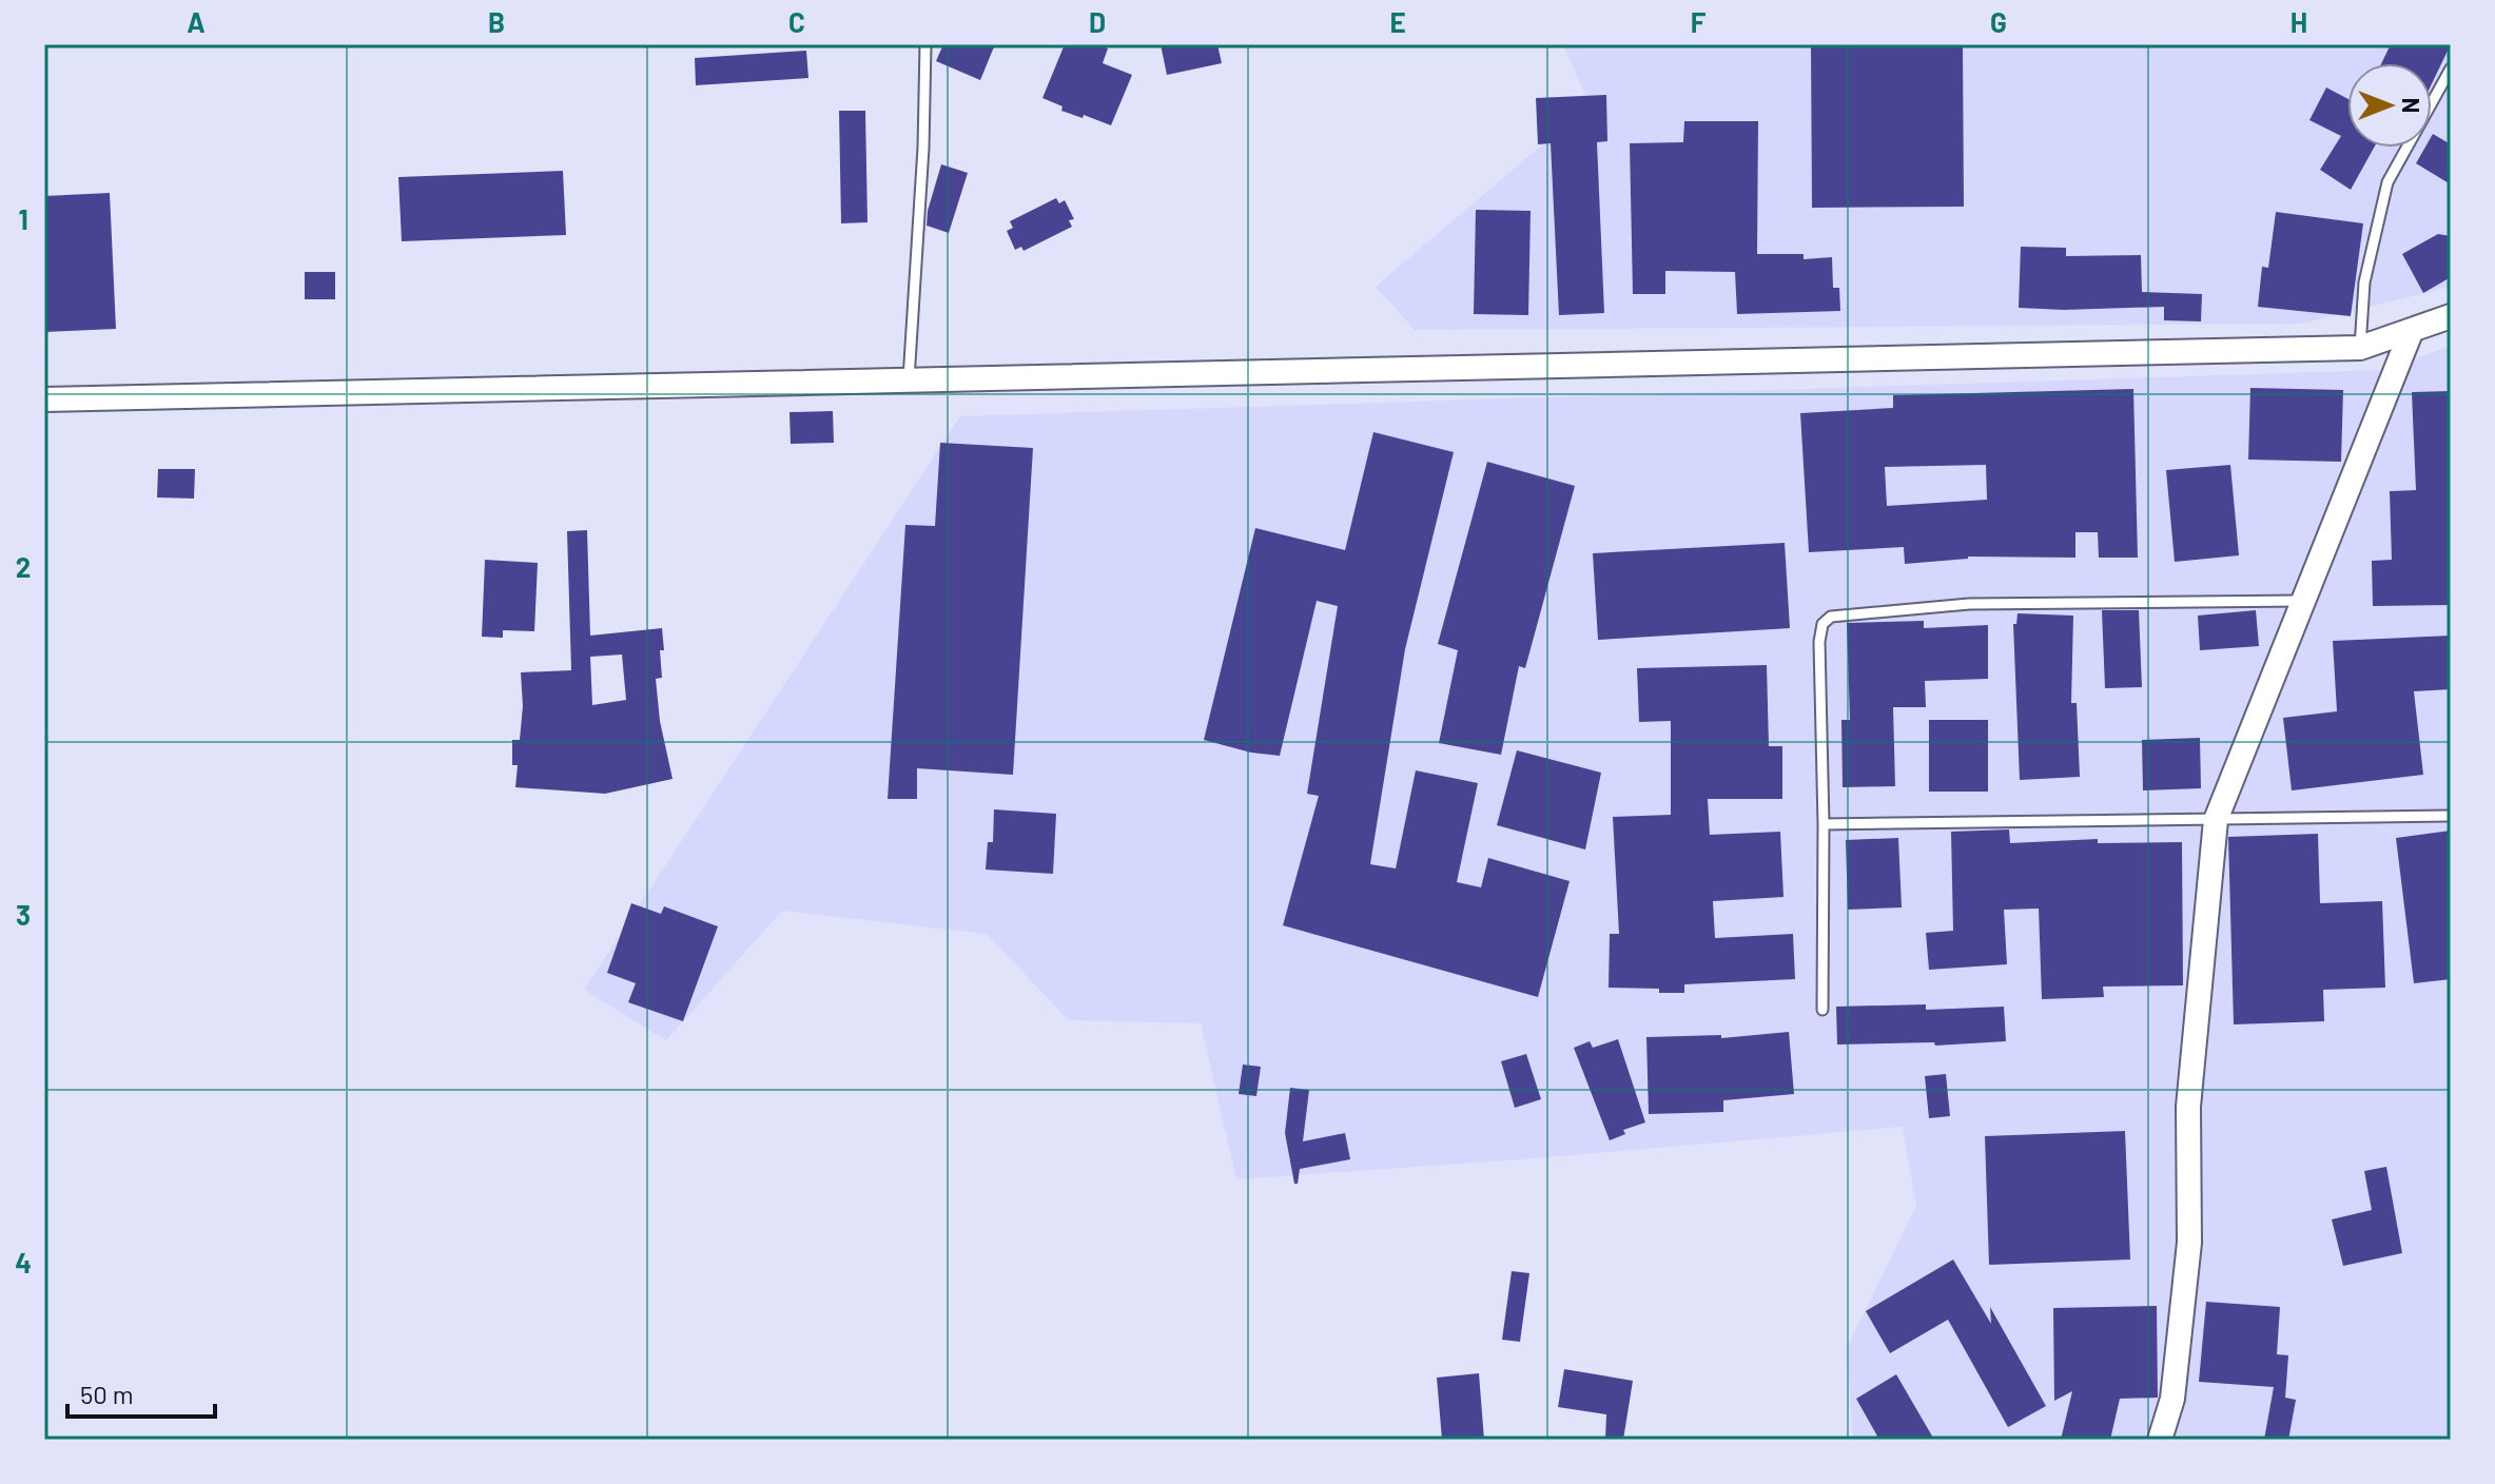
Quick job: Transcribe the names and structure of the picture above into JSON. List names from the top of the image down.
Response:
{
  "scale_bar": "50 m",
  "north": "right",
  "grid": {
    "columns": [
      "A",
      "B",
      "C",
      "D",
      "E",
      "F",
      "G",
      "H"
    ],
    "rows": [
      "1",
      "2",
      "3",
      "4"
    ]
  }
}
